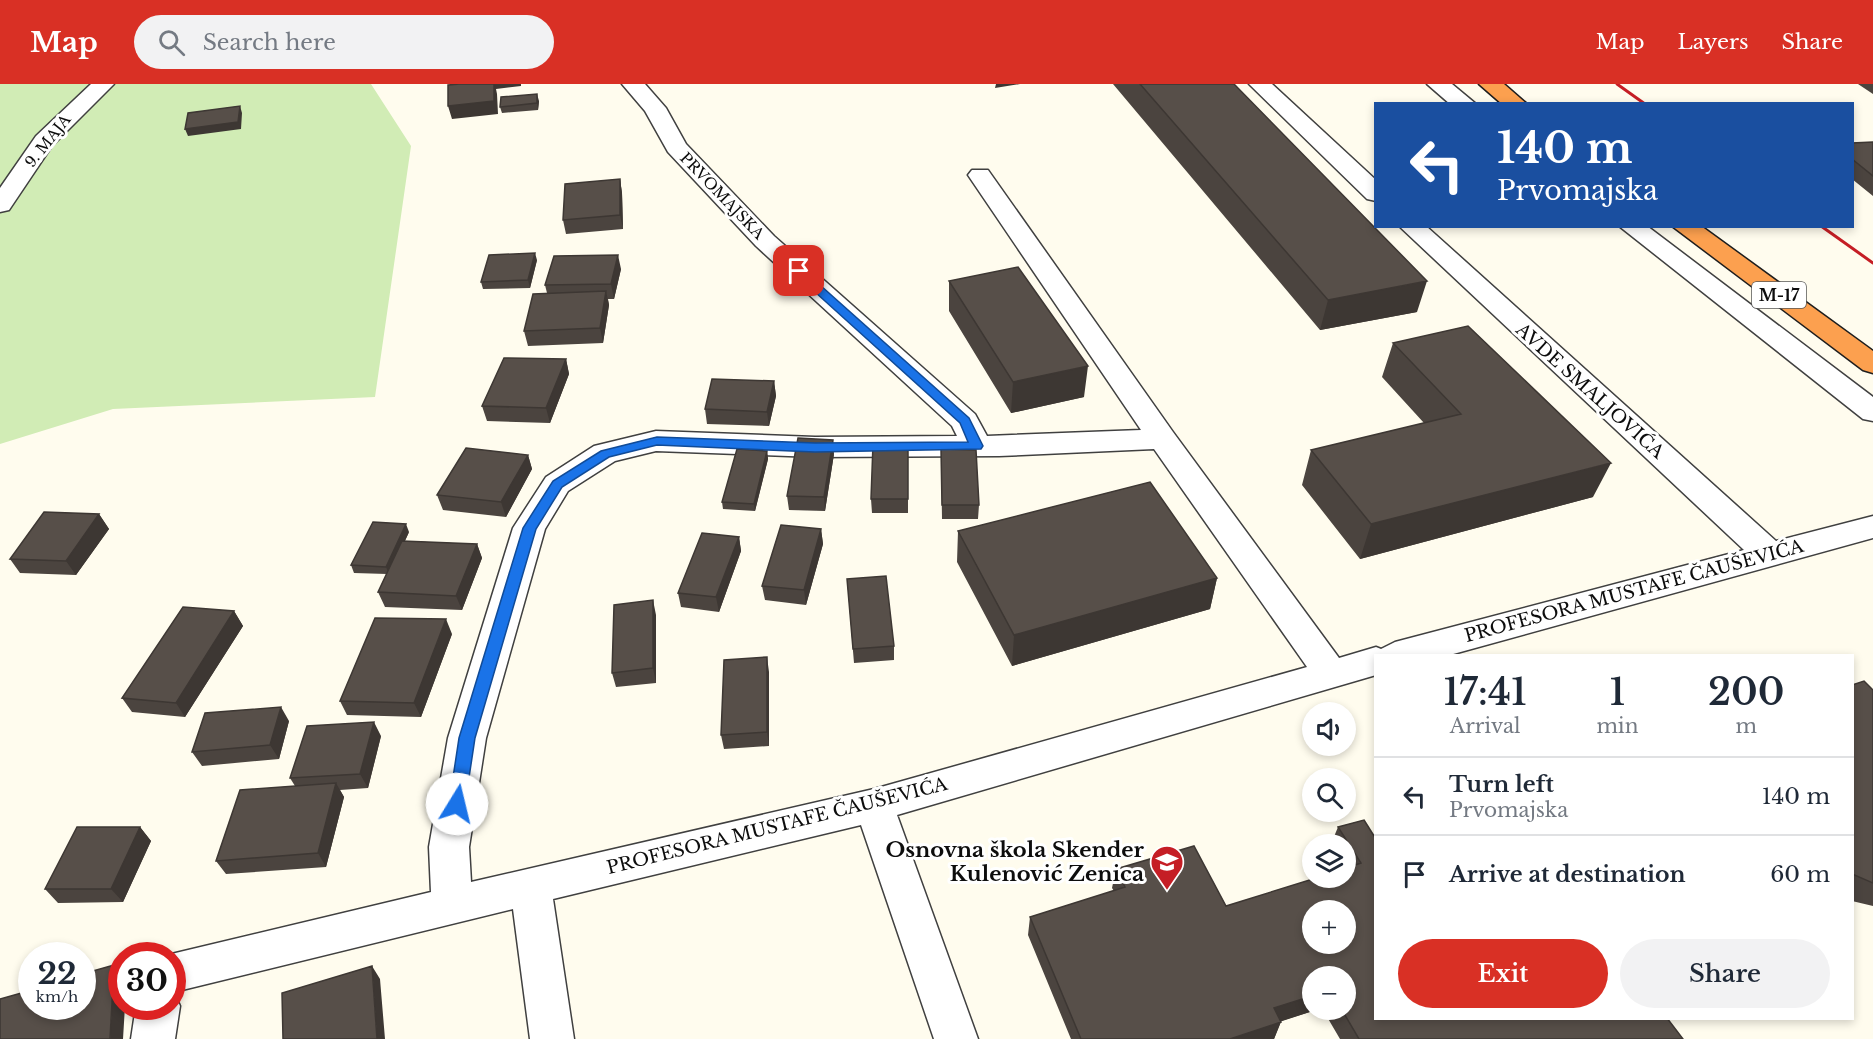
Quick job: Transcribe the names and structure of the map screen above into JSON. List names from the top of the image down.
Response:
{
  "streets": {
    "highway": ["M-17"],
    "street": [
      "9. MAJA",
      "PRVOMAJSKA",
      "AVDE SMALJOVIĆA",
      "PROFESORA MUSTAFE ČAUŠEVIĆA"
    ]
  },
  "crossings": [
    ["AVDE SMALJOVIĆA", "PROFESORA MUSTAFE ČAUŠEVIĆA"]
  ],
  "places": {
    "school or university": ["Osnovna škola Skender Kulenović Zenica"]
  },
  "page": {
    "header": "Map",
    "search": "Search here",
    "nav": ["Map", "Layers", "Share"],
    "turn": ["140 m", "Prvomajska"],
    "eta": [
      "17:41",
      "Arrival",
      "1",
      "min",
      "200",
      "m"
    ],
    "map_buttons": ["+", "−"],
    "list": [
      {
        "name": "Turn left",
        "note": "Prvomajska",
        "value": "140 m"
      },
      {
        "name": "Arrive at destination",
        "value": "60 m"
      }
    ],
    "buttons": ["Exit", "Share"],
    "speed": "22 km/h",
    "limit": "30"
  }
}
